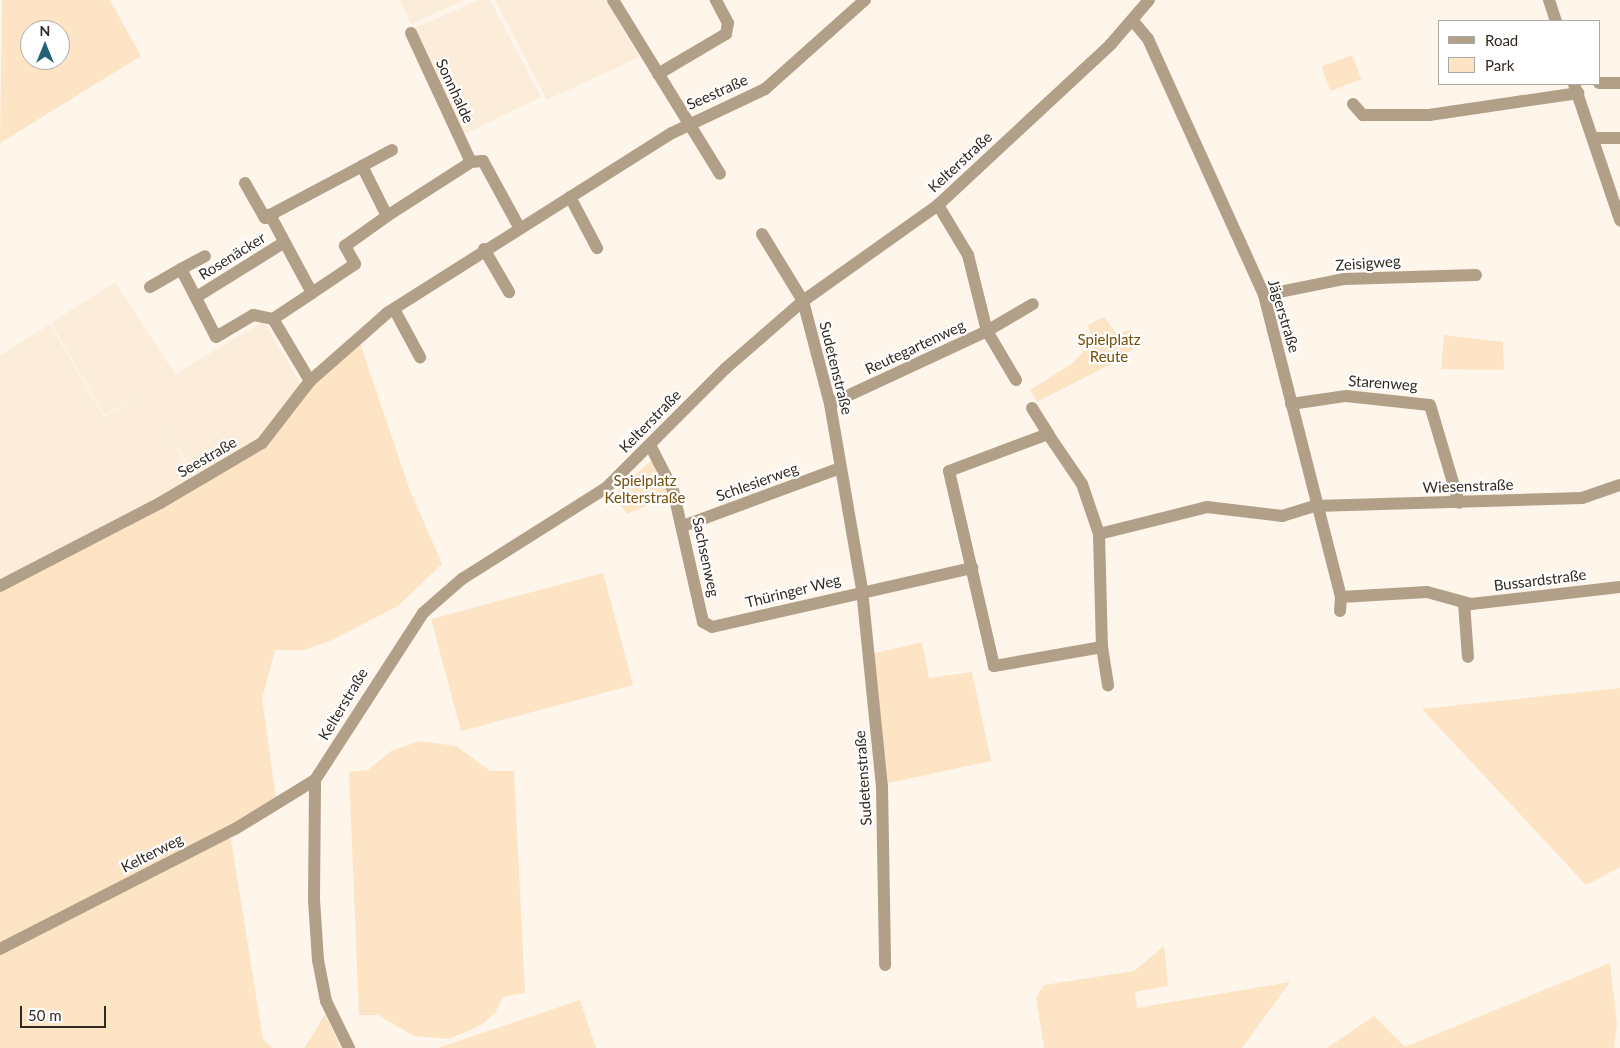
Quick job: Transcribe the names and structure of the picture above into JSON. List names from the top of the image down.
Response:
{
  "streets": {
    "street": [
      "Sonnhalde",
      "Seestraße",
      "Kelterstraße",
      "Rosenäcker",
      "Zeisigweg",
      "Jägerstraße",
      "Reutegartenweg",
      "Sudetenstraße",
      "Starenweg",
      "Schlesierweg",
      "Wiesenstraße",
      "Sachsenweg",
      "Bussardstraße",
      "Thüringer Weg",
      "Kelterweg"
    ]
  },
  "crossings": [
    ["Kelterstraße", "Jägerstraße"],
    ["Kelterstraße", "Sudetenstraße"],
    ["Kelterstraße", "Sachsenweg"],
    ["Kelterstraße", "Kelterweg"],
    ["Zeisigweg", "Jägerstraße"],
    ["Jägerstraße", "Starenweg"],
    ["Jägerstraße", "Wiesenstraße"],
    ["Jägerstraße", "Bussardstraße"],
    ["Reutegartenweg", "Sudetenstraße"],
    ["Sudetenstraße", "Schlesierweg"],
    ["Sudetenstraße", "Thüringer Weg"],
    ["Starenweg", "Wiesenstraße"],
    ["Schlesierweg", "Sachsenweg"],
    ["Sachsenweg", "Thüringer Weg"]
  ],
  "parks": ["Spielplatz Reute", "Spielplatz Kelterstraße"],
  "legend": ["Road", "Park"],
  "scale_bar": "50 m",
  "north": "top"
}
